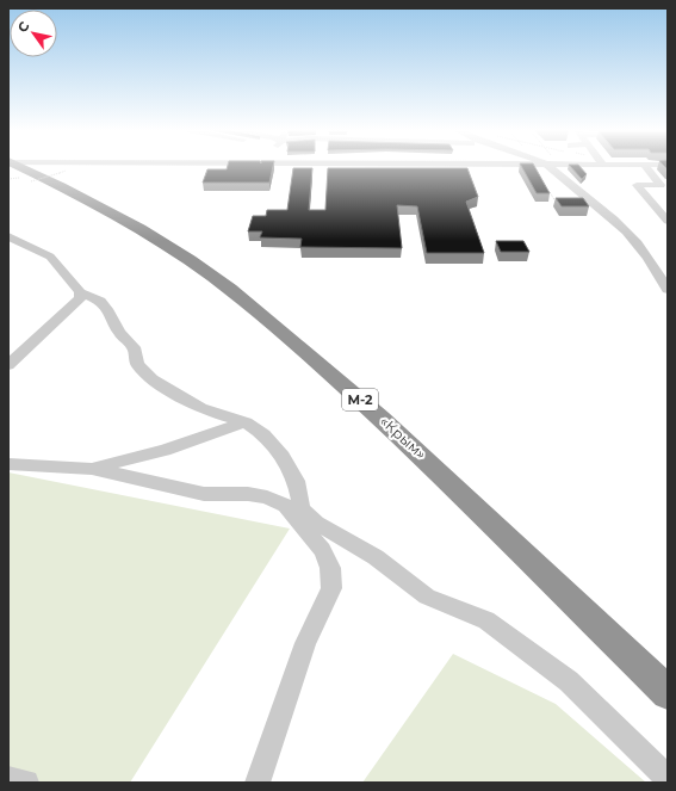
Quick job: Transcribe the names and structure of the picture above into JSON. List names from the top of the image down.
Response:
{
  "streets": {
    "highway": ["М-2", "«Крым»"]
  },
  "north": "top left"
}
